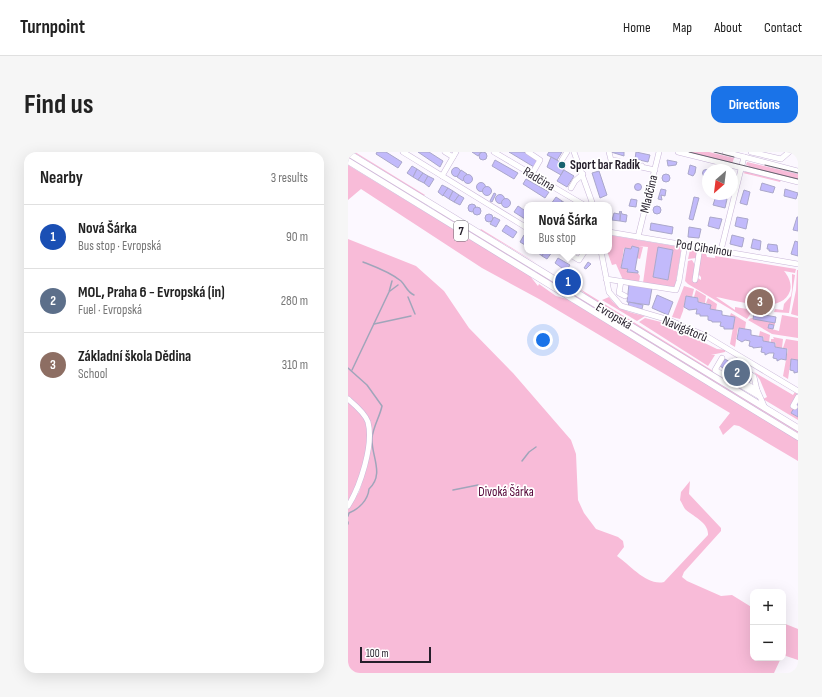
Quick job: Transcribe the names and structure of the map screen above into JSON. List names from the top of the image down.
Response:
{
  "streets": {
    "main road": ["7", "Evropská"],
    "street": [
      "Radčina",
      "Mladčina",
      "Pod Cihelnou",
      "Navigátorů"
    ]
  },
  "crossings": [
    ["Mladčina", "Pod Cihelnou"]
  ],
  "parks": ["Divoká Šárka"],
  "places": ["Sport bar Radík"],
  "scale_bar": "100 m",
  "north": "bottom left",
  "page": {
    "header": "Turnpoint",
    "nav": [
      "Home",
      "Map",
      "About",
      "Contact"
    ],
    "buttons": "Directions",
    "title": "Find us",
    "heading": ["Nearby", "3 results"],
    "popup": ["Nová Šárka", "Bus stop"],
    "list": [
      {
        "mark": "1",
        "name": "Nová Šárka",
        "note": "Bus stop · Evropská",
        "value": "90 m"
      },
      {
        "mark": "2",
        "name": "MOL, Praha 6 - Evropská (in)",
        "note": "Fuel · Evropská",
        "value": "280 m"
      },
      {
        "mark": "3",
        "name": "Základní škola Dědina",
        "note": "School",
        "value": "310 m"
      }
    ],
    "pins": ["1", "3", "2"],
    "map_buttons": ["+", "−"],
    "scale": "100 m"
  }
}
